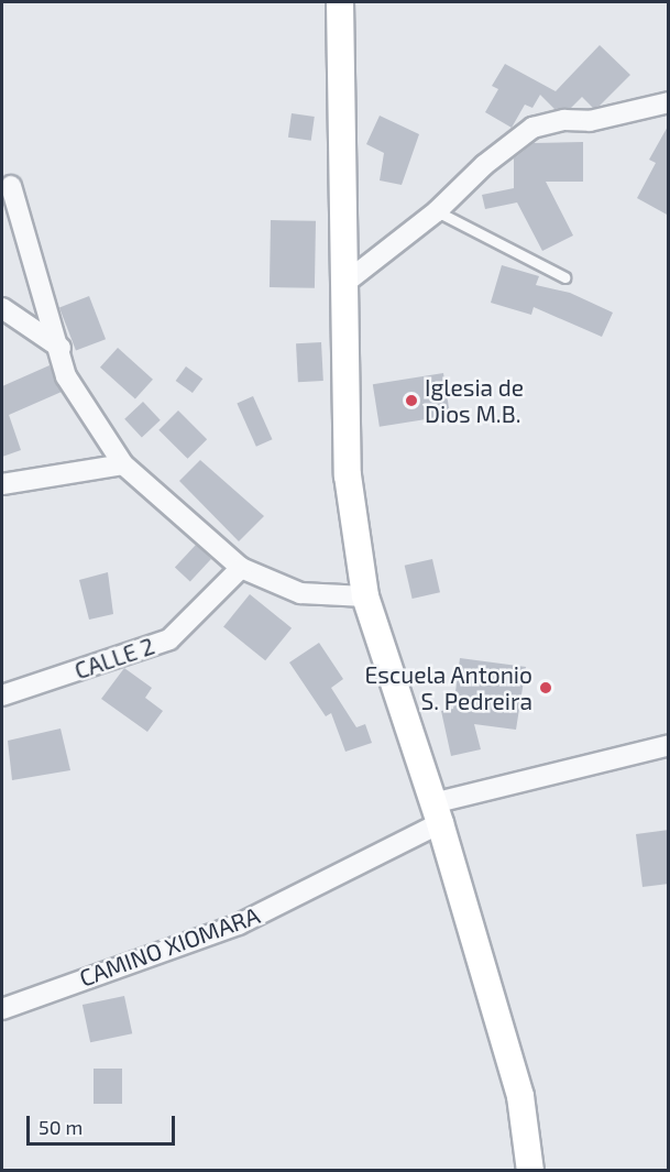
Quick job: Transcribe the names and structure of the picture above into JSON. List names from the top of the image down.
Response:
{
  "streets": {
    "street": ["CALLE 2", "CAMINO XIOMARA"]
  },
  "places": ["Iglesia de Dios M.B.", "Escuela Antonio S. Pedreira"],
  "scale_bar": "50 m"
}
